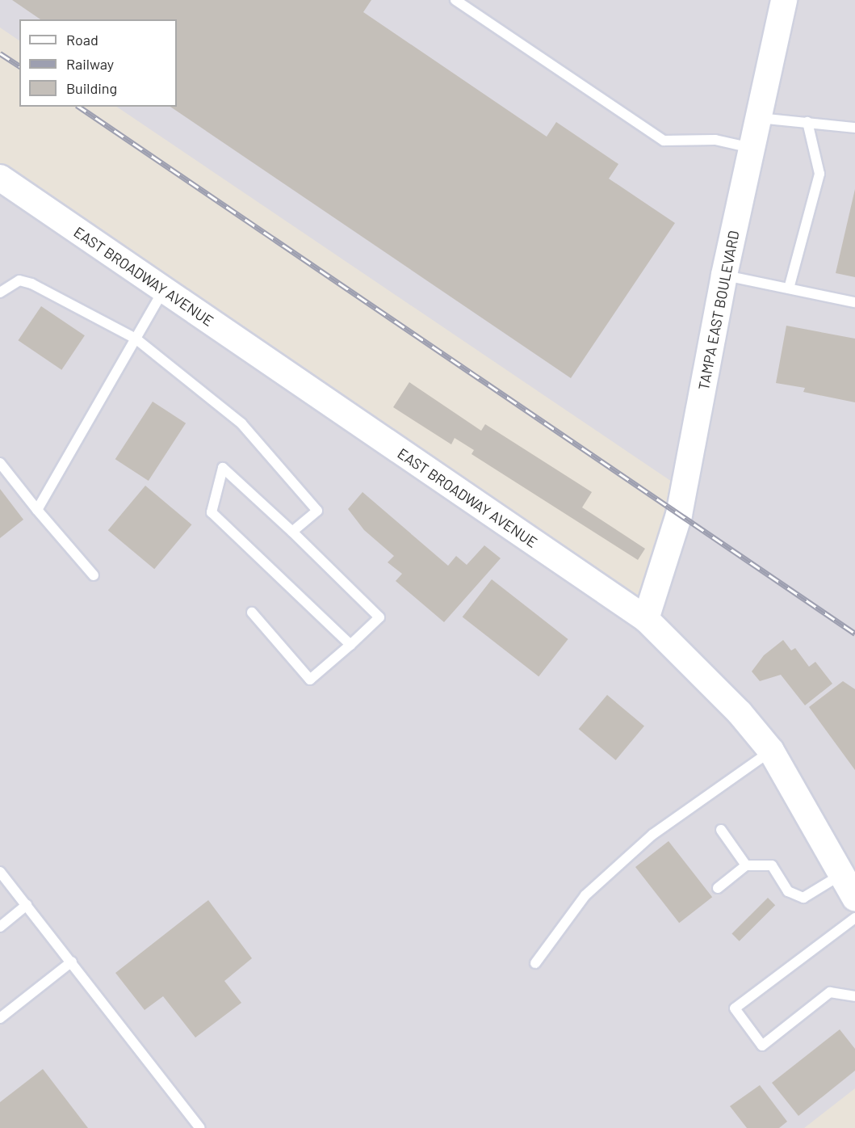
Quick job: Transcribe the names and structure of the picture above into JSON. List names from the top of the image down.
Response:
{
  "streets": {
    "main road": ["EAST BROADWAY AVENUE", "TAMPA EAST BOULEVARD"]
  },
  "crossings": [
    ["EAST BROADWAY AVENUE", "TAMPA EAST BOULEVARD"]
  ],
  "legend": ["Road", "Railway", "Building"]
}
